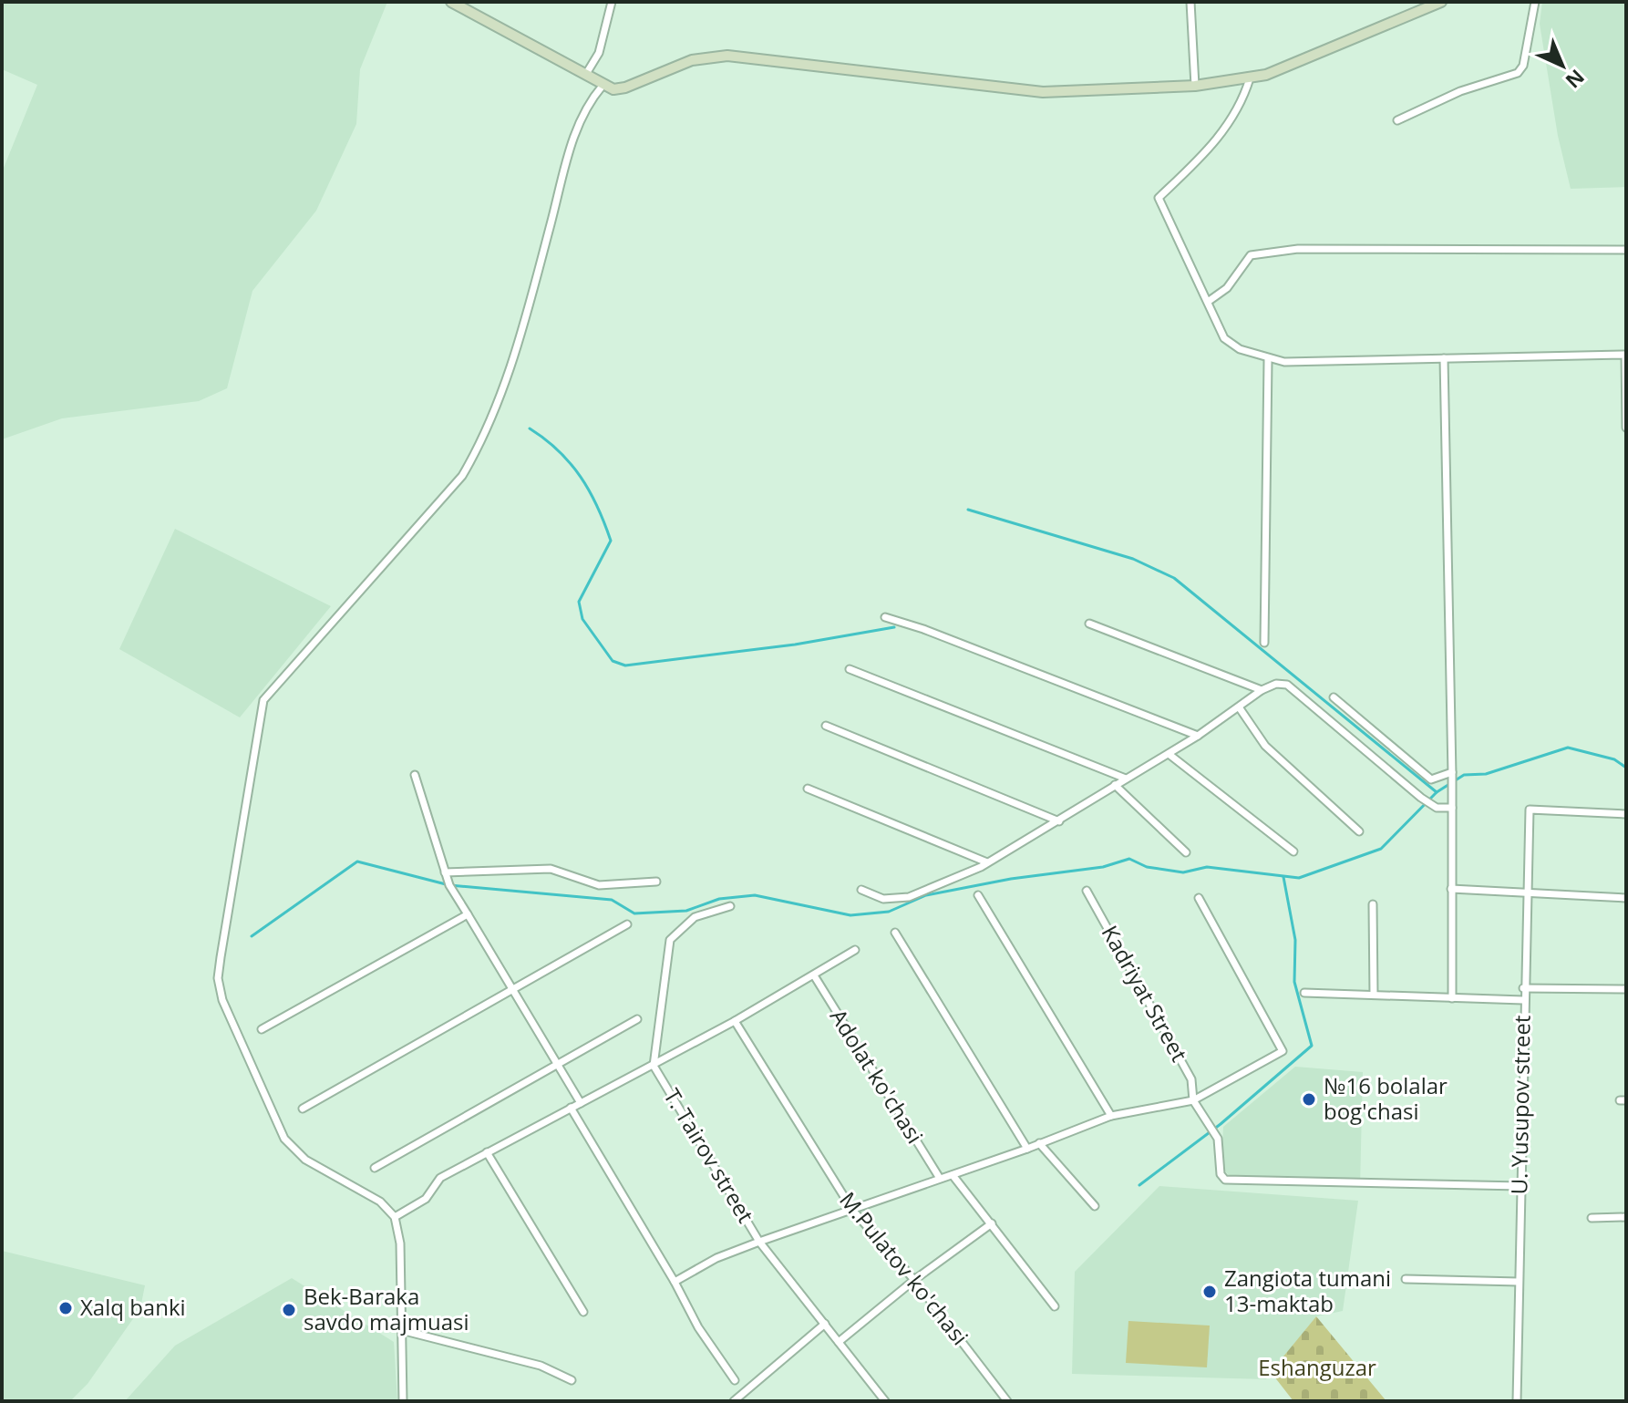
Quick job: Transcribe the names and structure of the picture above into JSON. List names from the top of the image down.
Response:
{
  "streets": {
    "street": [
      "Kadriyat Street",
      "Adolat ko'chasi",
      "U. Yusupov street",
      "T. Tairov street",
      "M.Pulatov ko'chasi"
    ]
  },
  "parks": ["Eshanguzar"],
  "places": [
    "№16 bolalar bog'chasi",
    "Zangiota tumani 13-maktab",
    "Xalq banki",
    "Bek-Baraka savdo majmuasi"
  ],
  "north": "bottom right"
}
